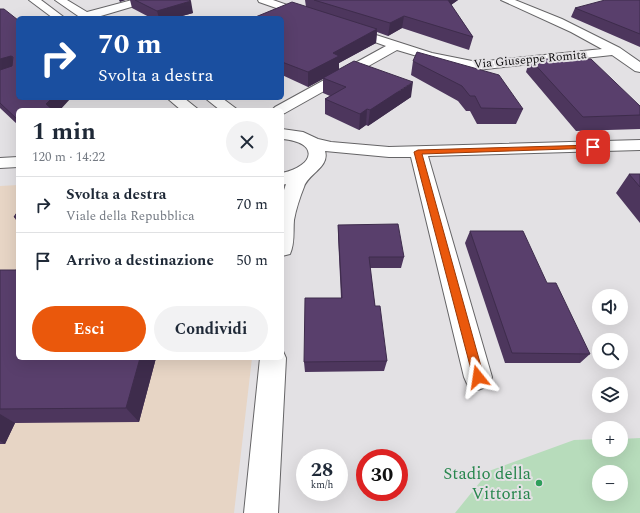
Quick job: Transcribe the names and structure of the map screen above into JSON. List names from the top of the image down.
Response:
{
  "streets": {
    "street": ["Via Giuseppe Romita"]
  },
  "places": ["Stadio della Vittoria"],
  "page": {
    "turn": ["70 m", "Svolta a destra"],
    "heading": ["1 min", "120 m · 14:22"],
    "list": [
      {
        "name": "Svolta a destra",
        "note": "Viale della Repubblica",
        "value": "70 m"
      },
      {
        "name": "Arrivo a destinazione",
        "value": "50 m"
      }
    ],
    "map_buttons": ["+", "−"],
    "buttons": ["Esci", "Condividi"],
    "speed": "28 km/h",
    "limit": "30"
  }
}
